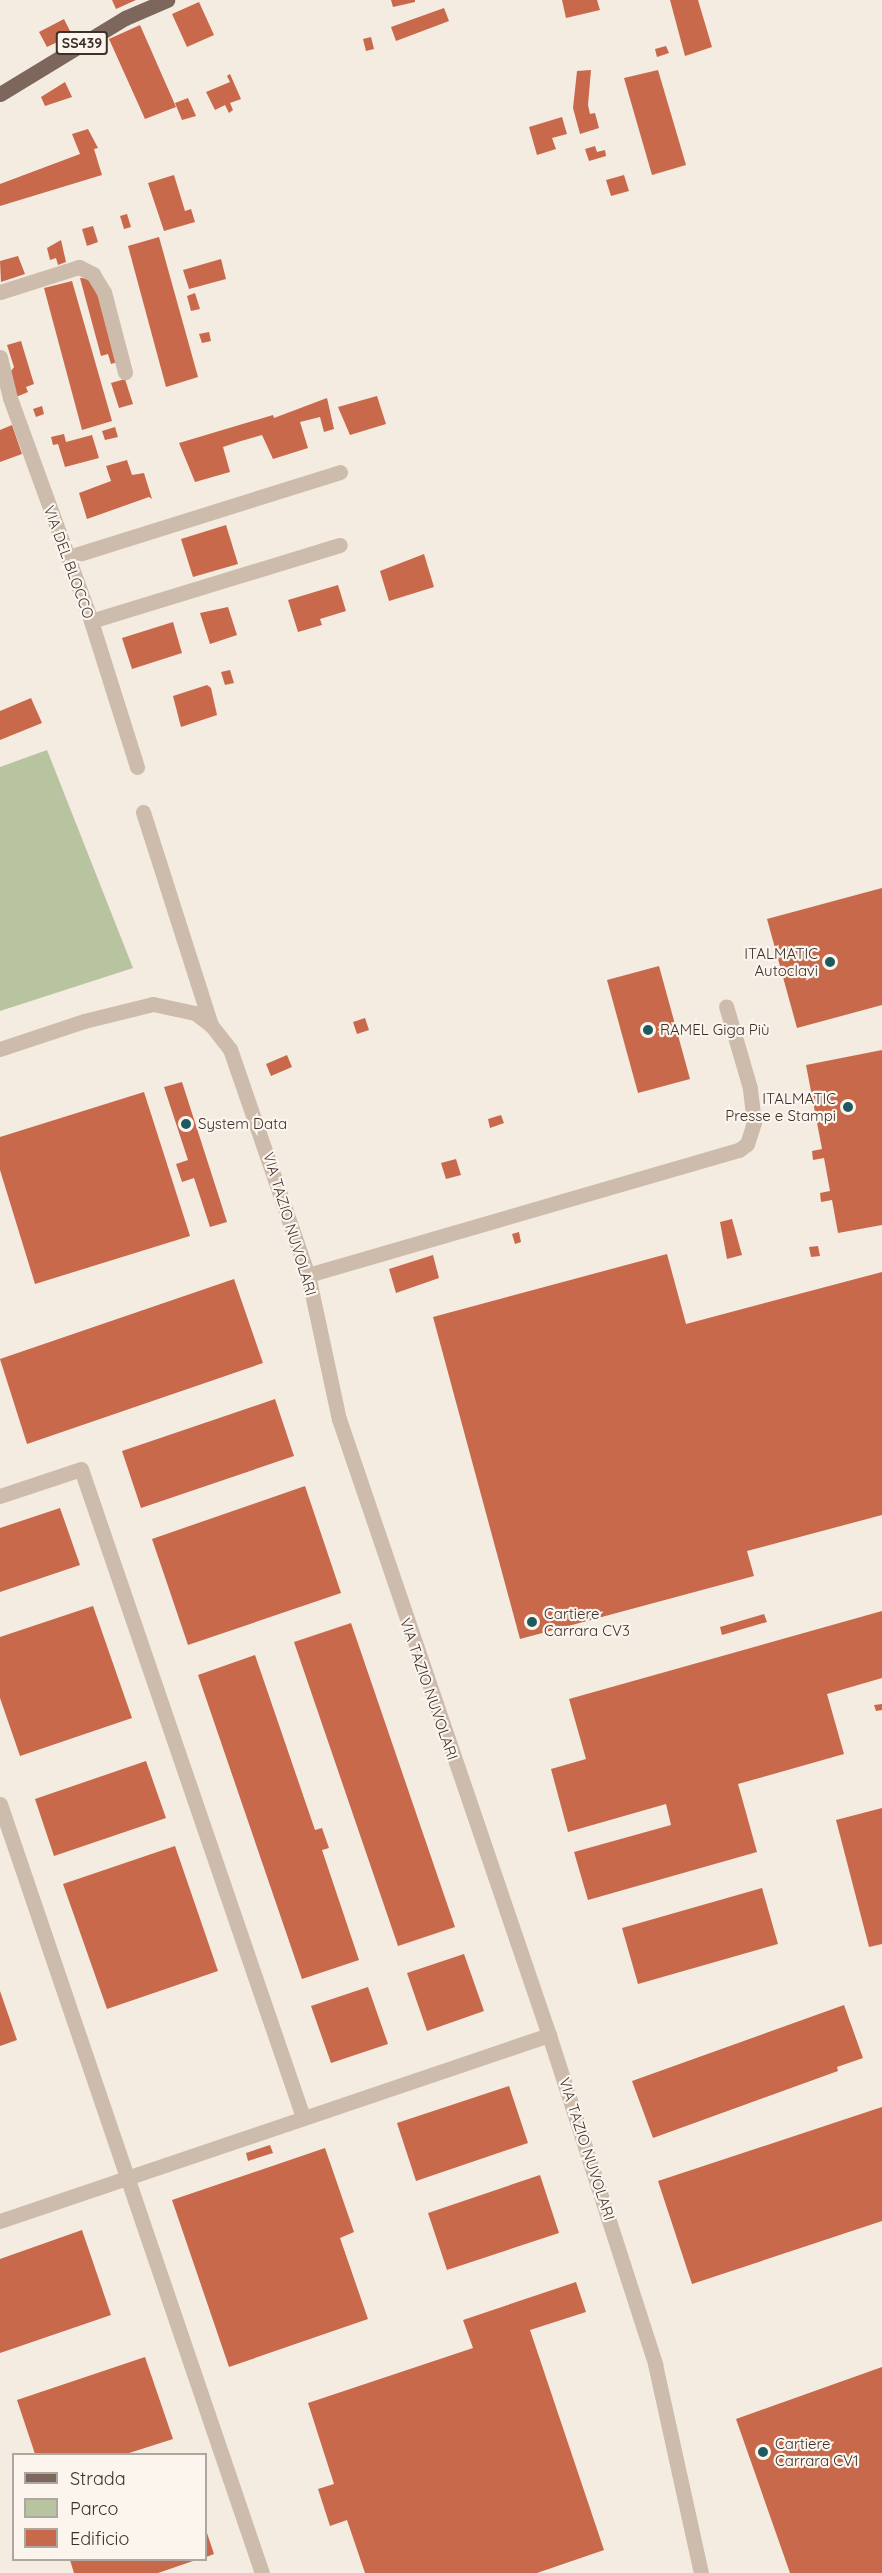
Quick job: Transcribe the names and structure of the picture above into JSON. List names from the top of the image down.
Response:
{
  "streets": {
    "main road": ["SS439"],
    "street": ["VIA DEL BLOCCO", "VIA TAZIO NUVOLARI"]
  },
  "places": [
    "ITALMATIC Autoclavi",
    "RAMEL Giga Più",
    "ITALMATIC Presse e Stampi",
    "System Data",
    "Cartiere Carrara CV3",
    "Cartiere Carrara CV1"
  ],
  "legend": ["Strada", "Parco", "Edificio"]
}
